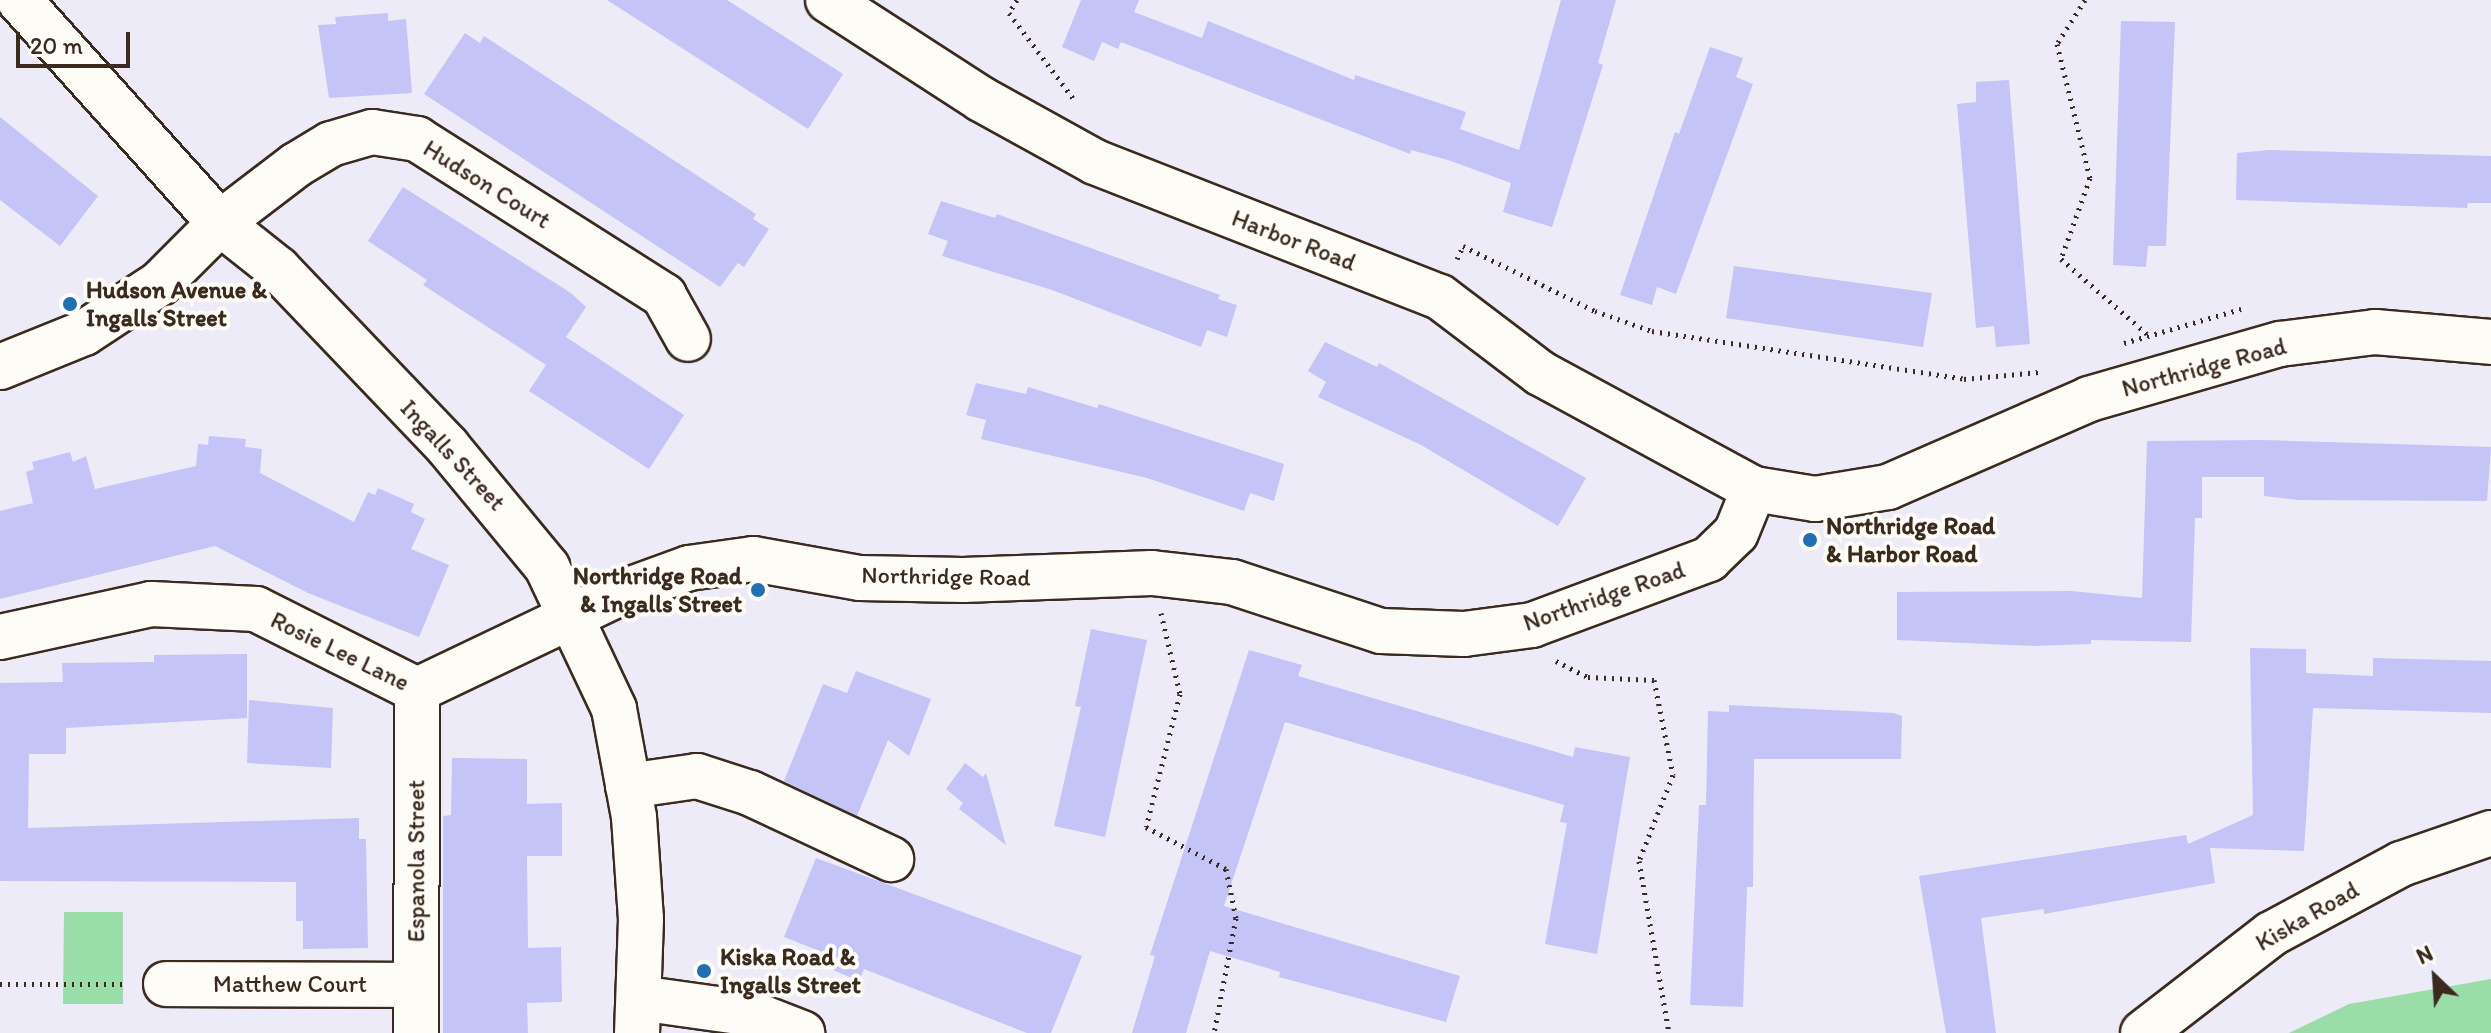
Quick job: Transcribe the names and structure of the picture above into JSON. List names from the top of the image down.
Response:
{
  "streets": {
    "street": [
      "Hudson Court",
      "Harbor Road",
      "Northridge Road",
      "Ingalls Street",
      "Rosie Lee Lane",
      "Espanola Street",
      "Kiska Road",
      "Matthew Court"
    ]
  },
  "crossings": [
    ["Hudson Court", "Ingalls Street"],
    ["Harbor Road", "Northridge Road"],
    ["Northridge Road", "Ingalls Street"],
    ["Northridge Road", "Rosie Lee Lane"],
    ["Ingalls Street", "Rosie Lee Lane"],
    ["Rosie Lee Lane", "Espanola Street"],
    ["Espanola Street", "Matthew Court"]
  ],
  "places": [
    "Hudson Avenue & Ingalls Street",
    "Northridge Road & Harbor Road",
    "Northridge Road & Ingalls Street",
    "Kiska Road & Ingalls Street"
  ],
  "scale_bar": "20 m",
  "north": "top left"
}
